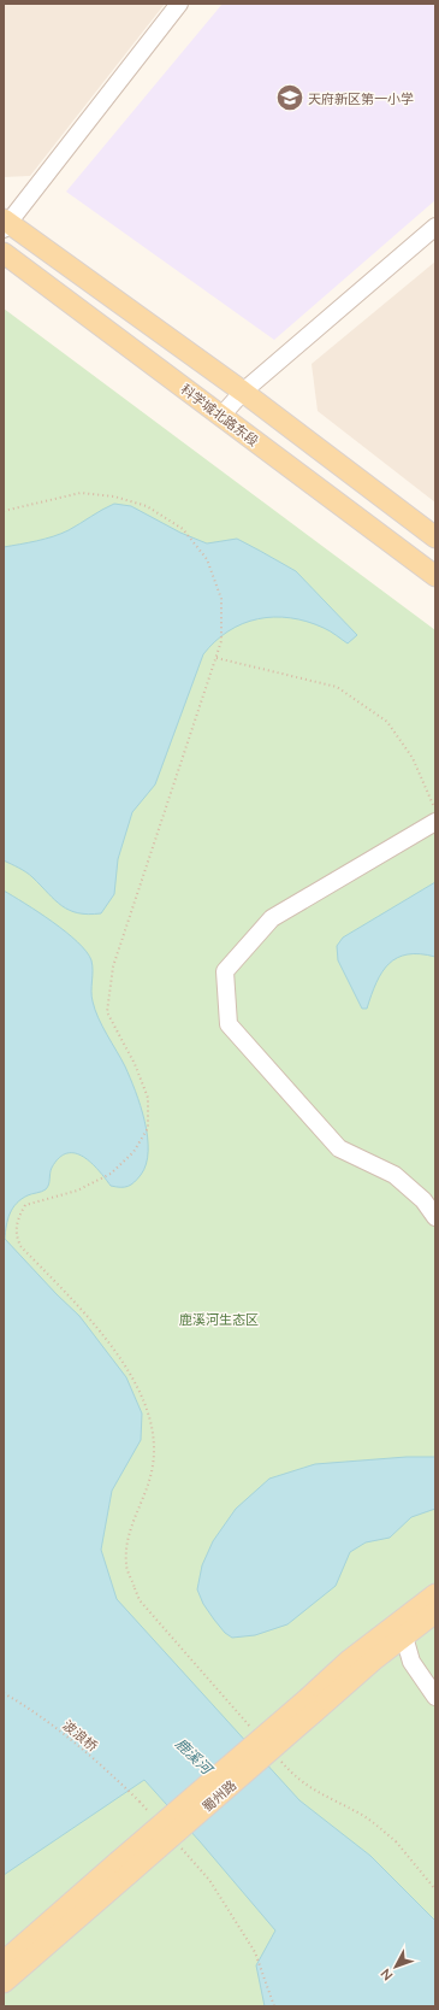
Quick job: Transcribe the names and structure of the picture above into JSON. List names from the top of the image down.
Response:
{
  "streets": {
    "main road": ["科学城北路东段", "蜀州路"],
    "path": ["波浪桥"]
  },
  "water": ["鹿溪河"],
  "parks": ["鹿溪河生态区"],
  "places": {
    "school or university": ["天府新区第一小学"]
  },
  "north": "bottom left"
}
